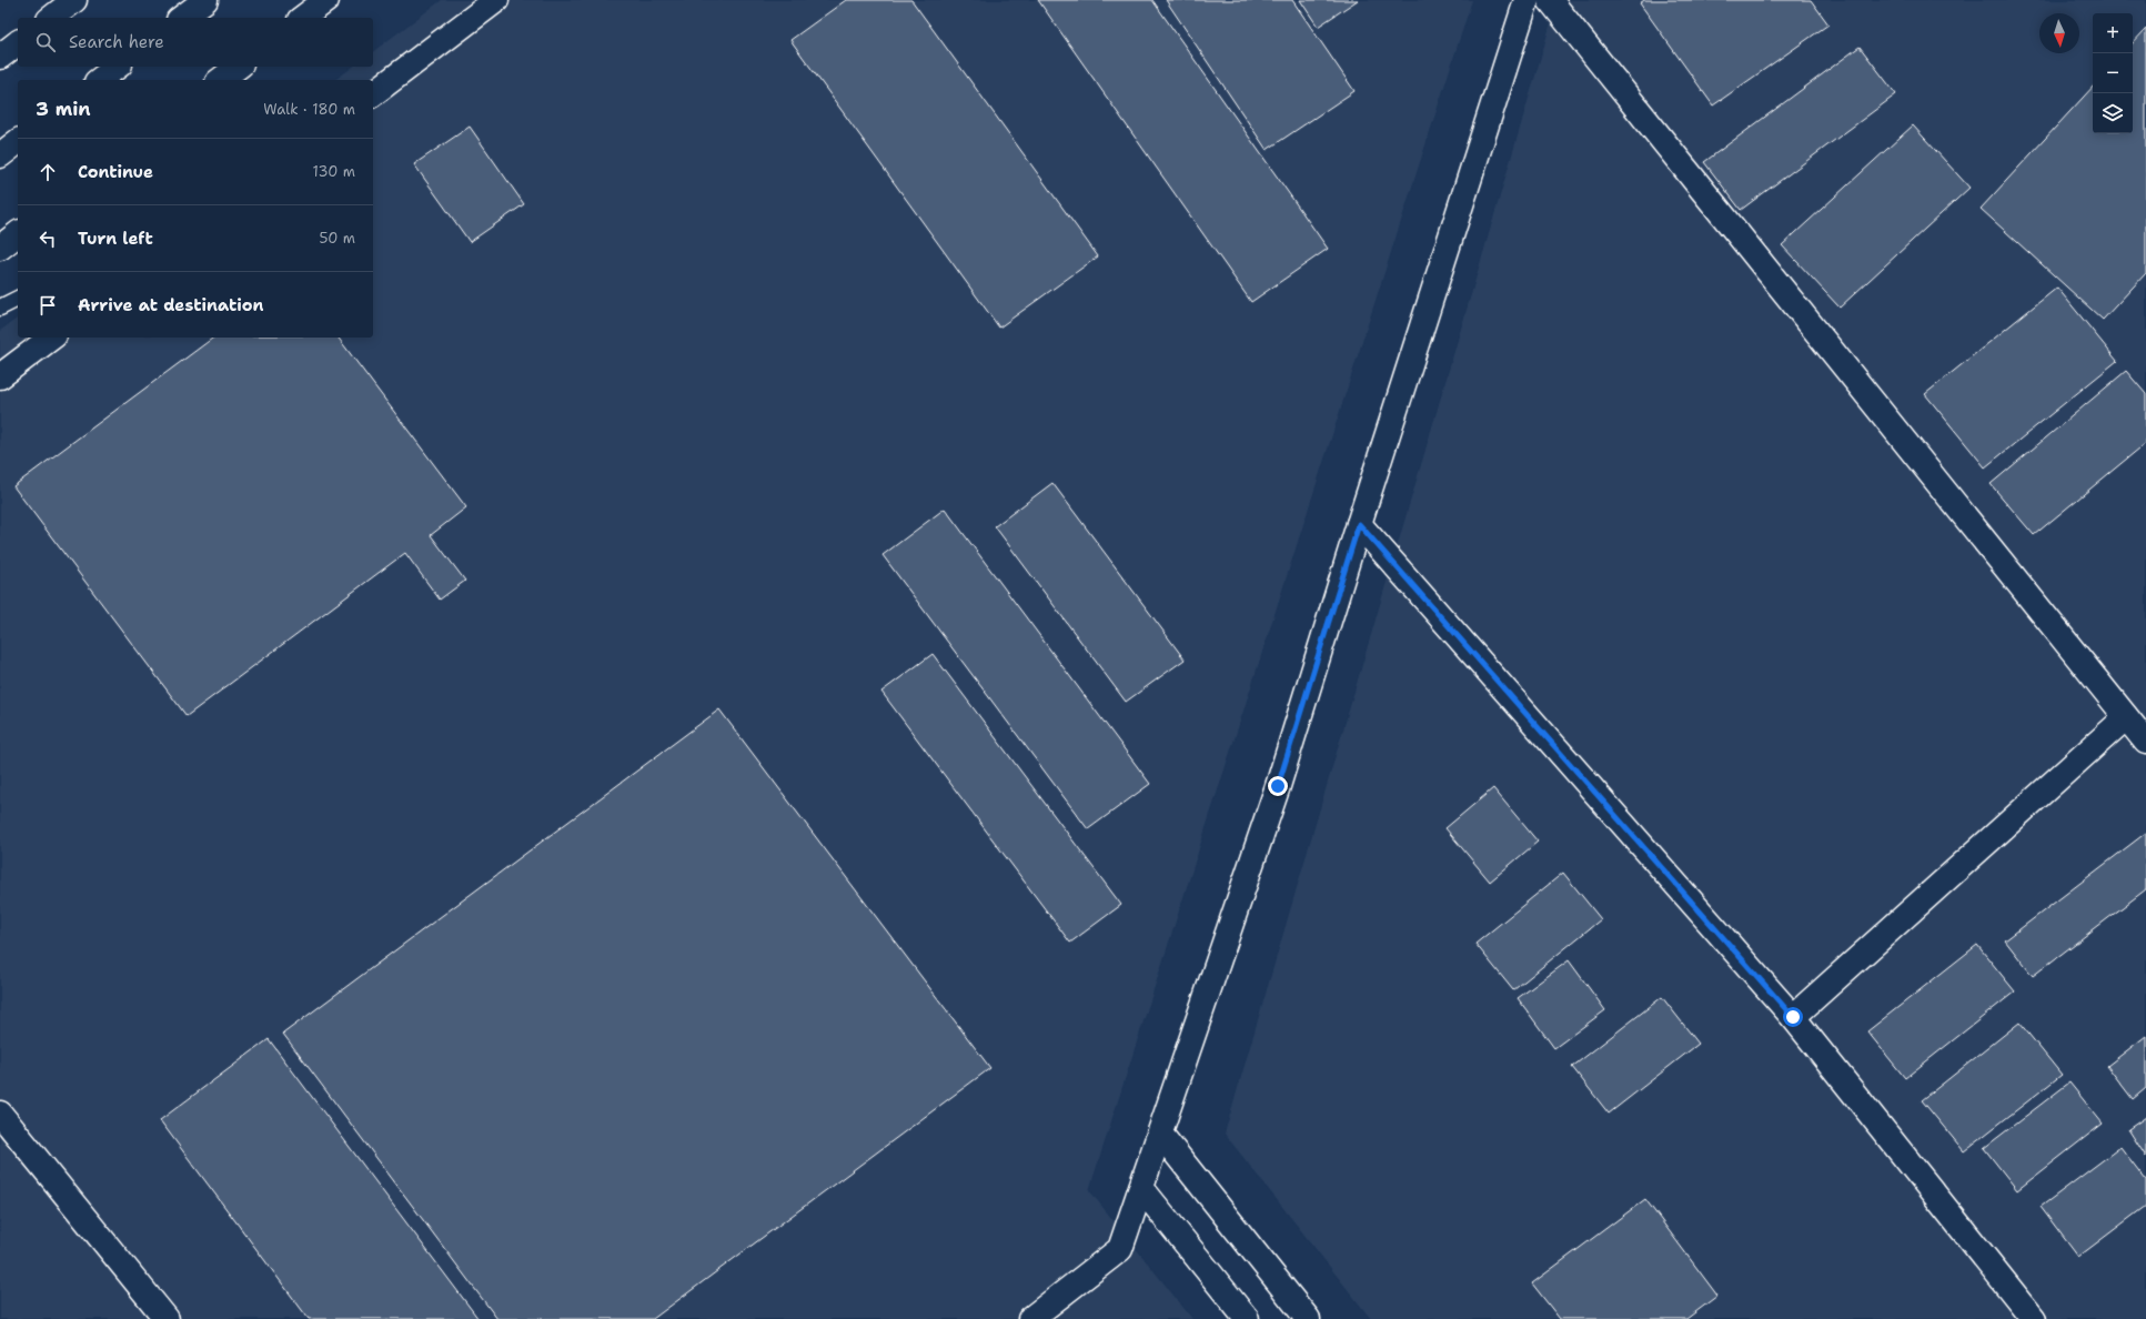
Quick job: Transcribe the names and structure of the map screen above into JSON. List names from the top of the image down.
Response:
{
  "north": "bottom",
  "page": {
    "map_buttons": ["+", "−"],
    "search": "Search here",
    "heading": ["3 min", "Walk · 180 m"],
    "list": [
      ["Continue", "130 m"],
      ["Turn left", "50 m"],
      "Arrive at destination"
    ]
  }
}
